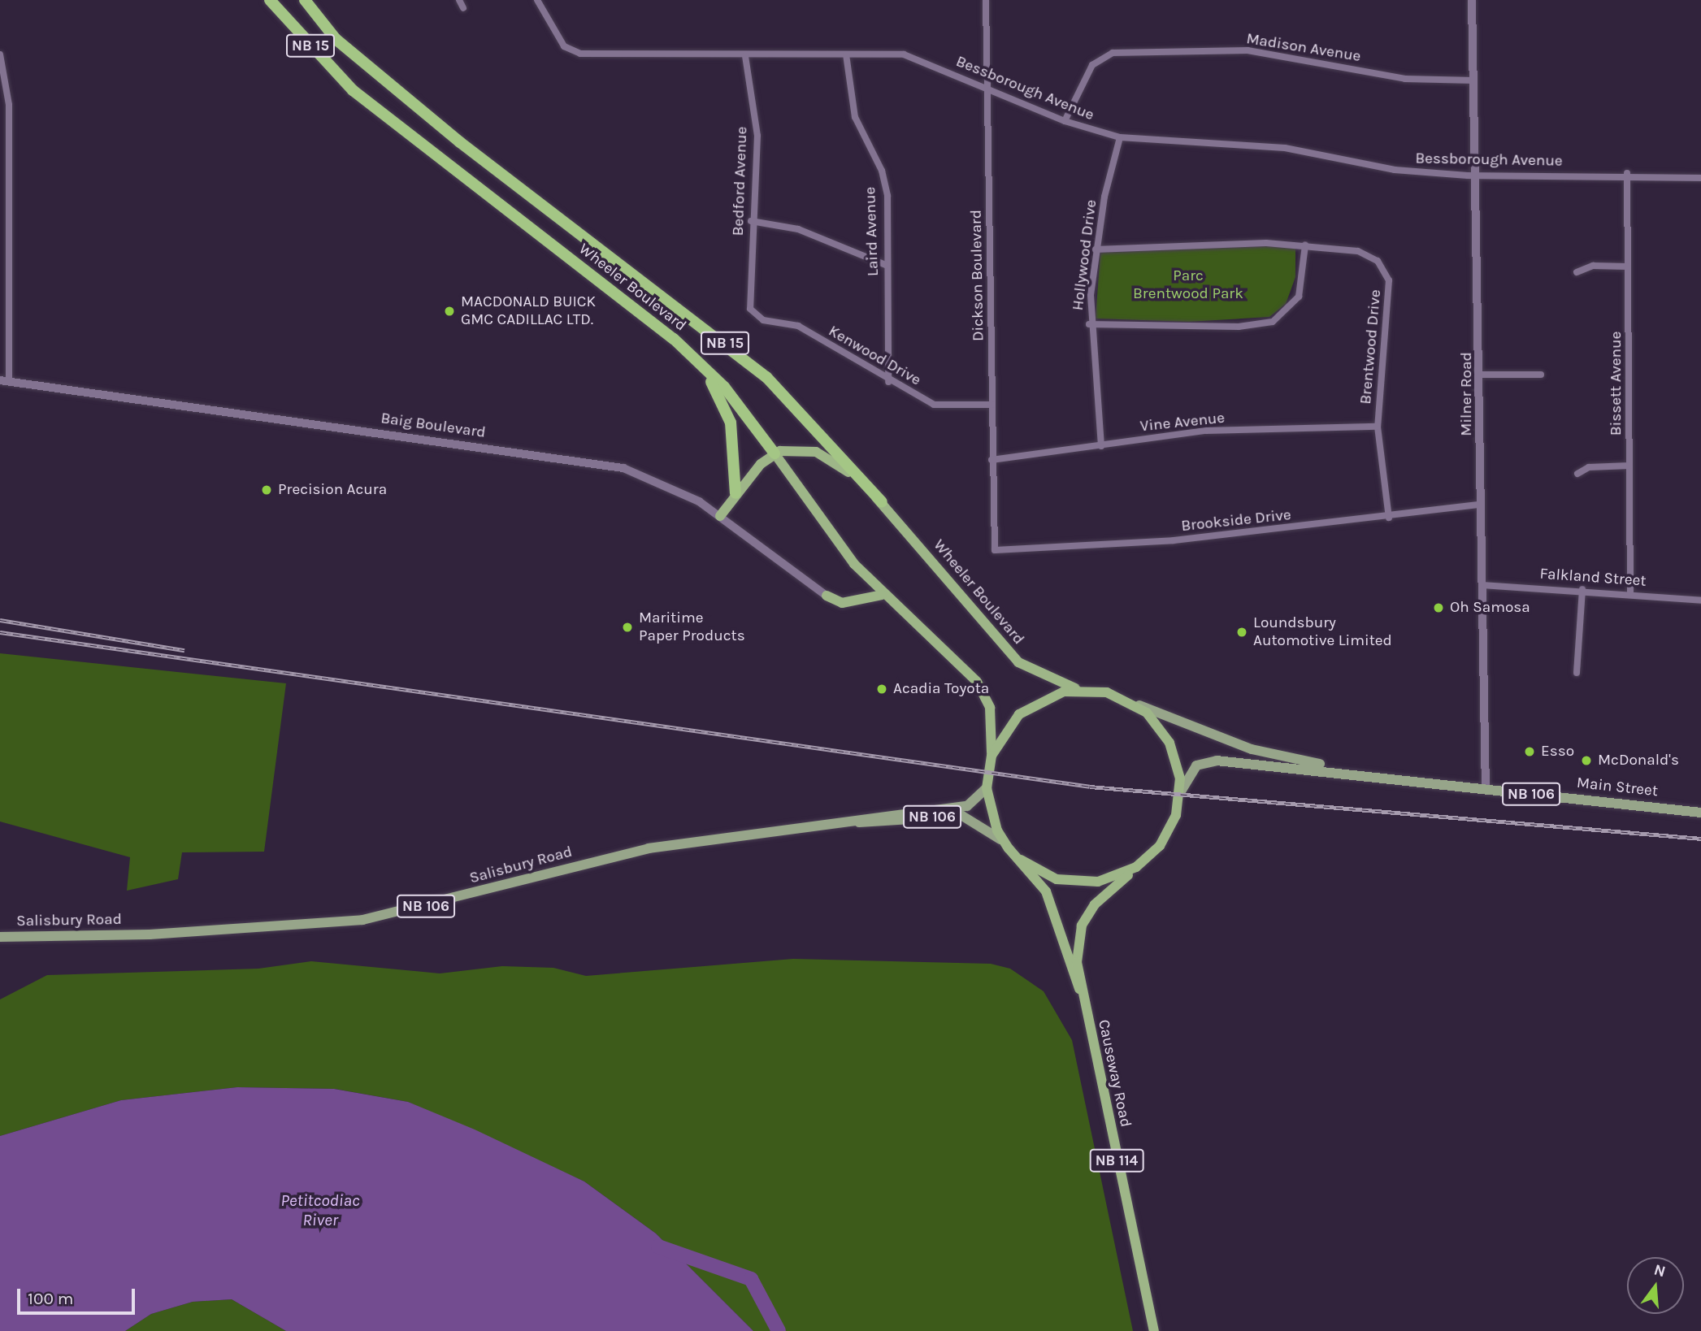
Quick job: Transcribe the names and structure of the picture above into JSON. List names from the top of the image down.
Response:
{
  "streets": {
    "highway": [
      "NB 15",
      "Wheeler Boulevard",
      "Causeway Road",
      "NB 114"
    ],
    "main road": ["Main Street", "NB 106", "Salisbury Road"],
    "street": [
      "Madison Avenue",
      "Bessborough Avenue",
      "Bedford Avenue",
      "Laird Avenue",
      "Hollywood Drive",
      "Dickson Boulevard",
      "Brentwood Drive",
      "Kenwood Drive",
      "Bissett Avenue",
      "Milner Road",
      "Vine Avenue",
      "Baig Boulevard",
      "Brookside Drive",
      "Falkland Street"
    ]
  },
  "crossings": [
    ["Madison Avenue", "Bessborough Avenue"],
    ["Madison Avenue", "Milner Road"],
    ["Bessborough Avenue", "Bedford Avenue"],
    ["Bessborough Avenue", "Laird Avenue"],
    ["Bessborough Avenue", "Hollywood Drive"],
    ["Bessborough Avenue", "Dickson Boulevard"],
    ["Bessborough Avenue", "Bissett Avenue"],
    ["Bessborough Avenue", "Milner Road"],
    ["Bedford Avenue", "Kenwood Drive"],
    ["Laird Avenue", "Kenwood Drive"],
    ["Hollywood Drive", "Brentwood Drive"],
    ["Hollywood Drive", "Vine Avenue"],
    ["Dickson Boulevard", "Kenwood Drive"],
    ["Dickson Boulevard", "Vine Avenue"],
    ["Dickson Boulevard", "Brookside Drive"],
    ["Wheeler Boulevard", "Main Street"],
    ["Wheeler Boulevard", "Salisbury Road"],
    ["Wheeler Boulevard", "Causeway Road"],
    ["Brentwood Drive", "Vine Avenue"],
    ["Brentwood Drive", "Brookside Drive"],
    ["Bissett Avenue", "Falkland Street"],
    ["Milner Road", "Brookside Drive"],
    ["Milner Road", "Falkland Street"],
    ["Milner Road", "Main Street"],
    ["Main Street", "Salisbury Road"],
    ["Main Street", "Causeway Road"],
    ["Salisbury Road", "Causeway Road"]
  ],
  "water": ["Petitcodiac River"],
  "parks": ["Parc Brentwood Park"],
  "places": [
    "MACDONALD BUICK GMC CADILLAC LTD.",
    "Precision Acura",
    "Oh Samosa",
    "Maritime Paper Products",
    "Loundsbury Automotive Limited",
    "Acadia Toyota",
    "Esso",
    "McDonald's"
  ],
  "scale_bar": "100 m",
  "north": "top"
}
